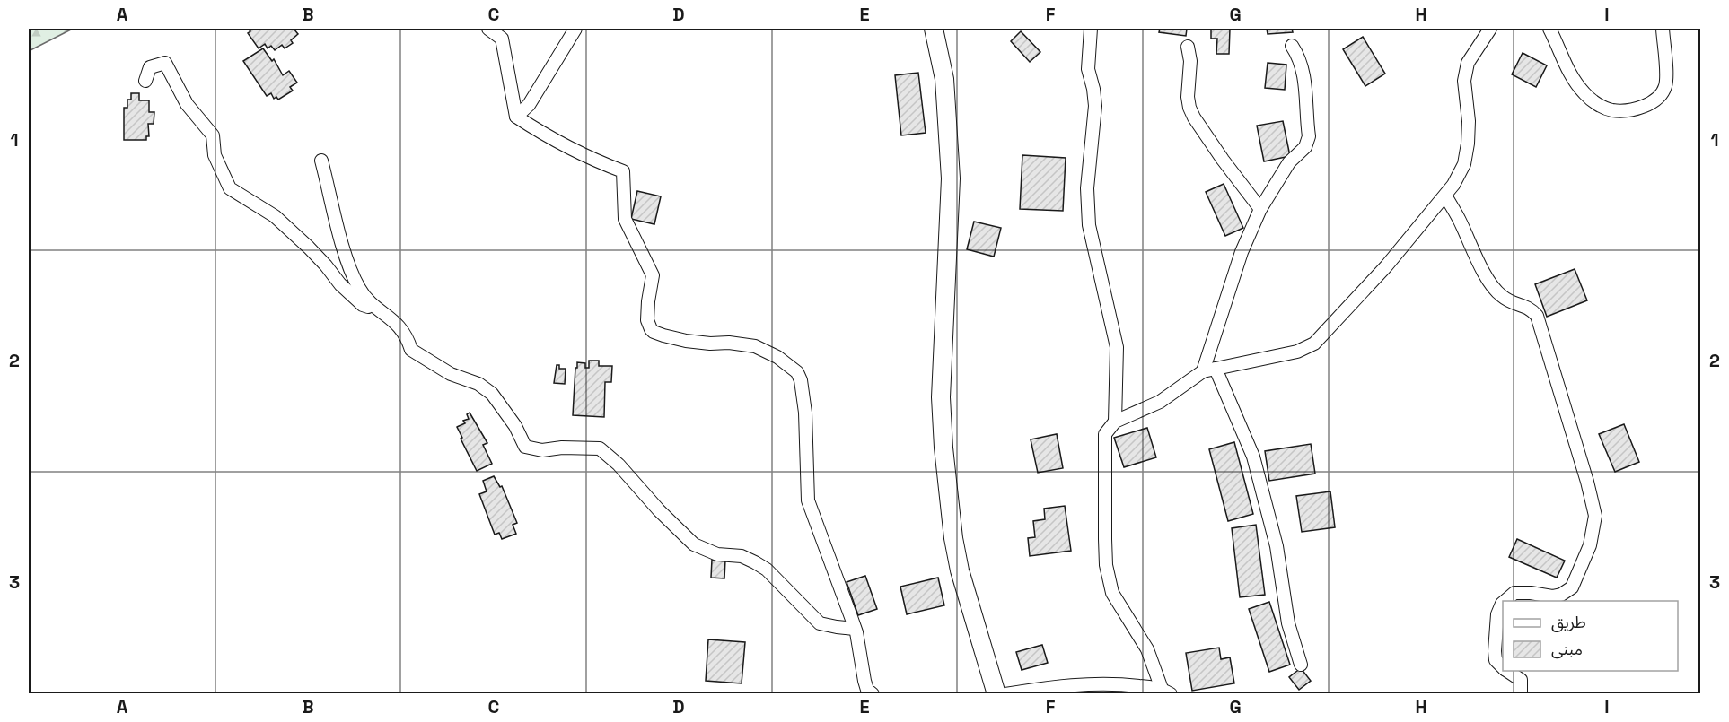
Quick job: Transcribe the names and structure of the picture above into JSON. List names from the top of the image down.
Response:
{
  "legend": ["طريق", "مبنى"],
  "grid": {
    "columns": [
      "A",
      "B",
      "C",
      "D",
      "E",
      "F",
      "G",
      "H",
      "I"
    ],
    "rows": ["1", "2", "3"]
  }
}
